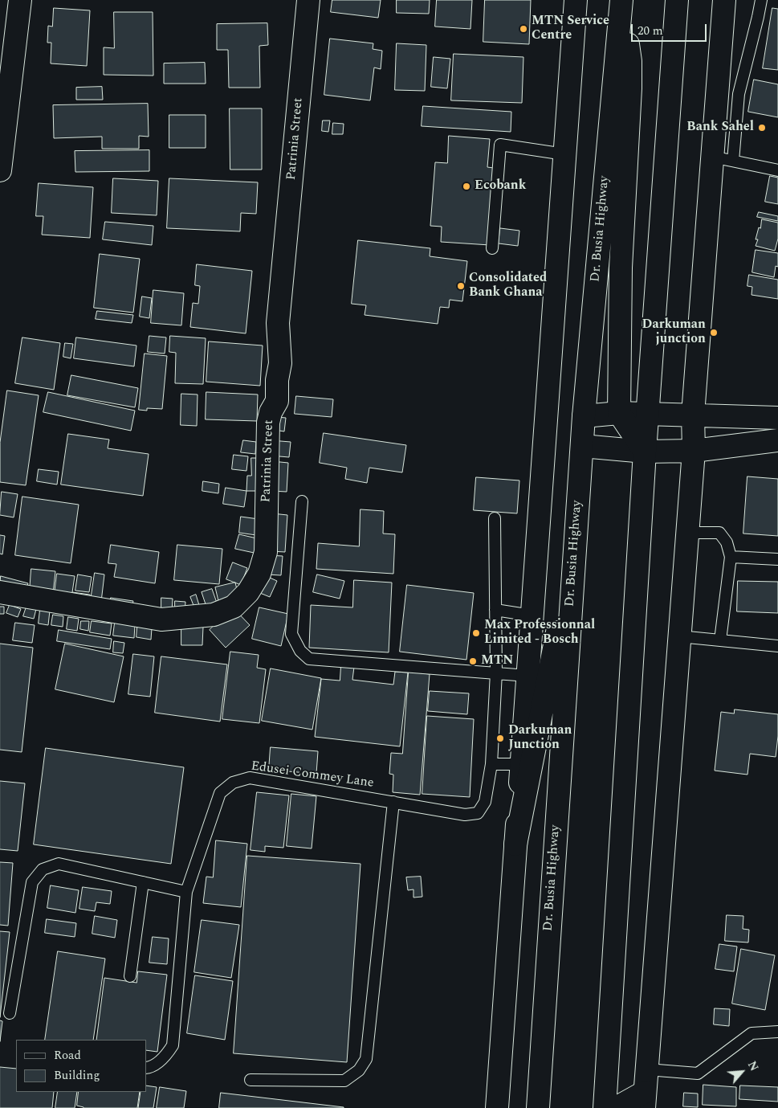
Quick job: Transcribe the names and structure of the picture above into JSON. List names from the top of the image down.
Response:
{
  "streets": {
    "main road": ["Patrinia Street", "Dr. Busia Highway"],
    "lane": ["Edusei Commey Lane"]
  },
  "places": [
    "MTN Service Centre",
    "Bank Sahel",
    "Ecobank",
    "Consolidated Bank Ghana",
    "Darkuman junction",
    "Max Professionnal Limited - Bosch",
    "MTN",
    "Darkuman Junction"
  ],
  "legend": ["Road", "Building"],
  "scale_bar": "20 m",
  "north": "top right"
}
